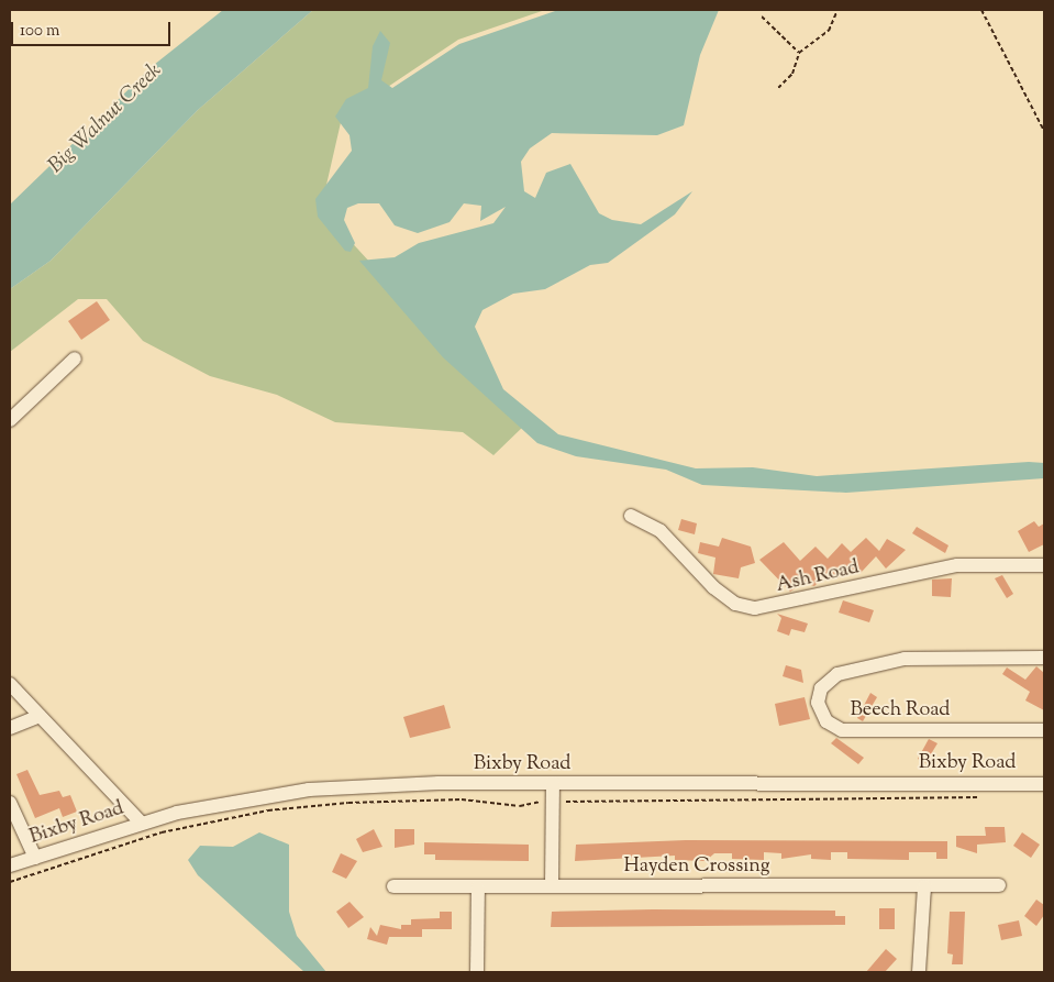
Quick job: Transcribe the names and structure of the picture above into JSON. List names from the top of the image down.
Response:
{
  "streets": {
    "street": [
      "Ash Road",
      "Beech Road",
      "Bixby Road",
      "Hayden Crossing"
    ]
  },
  "water": ["Big Walnut Creek"],
  "scale_bar": "100 m"
}
